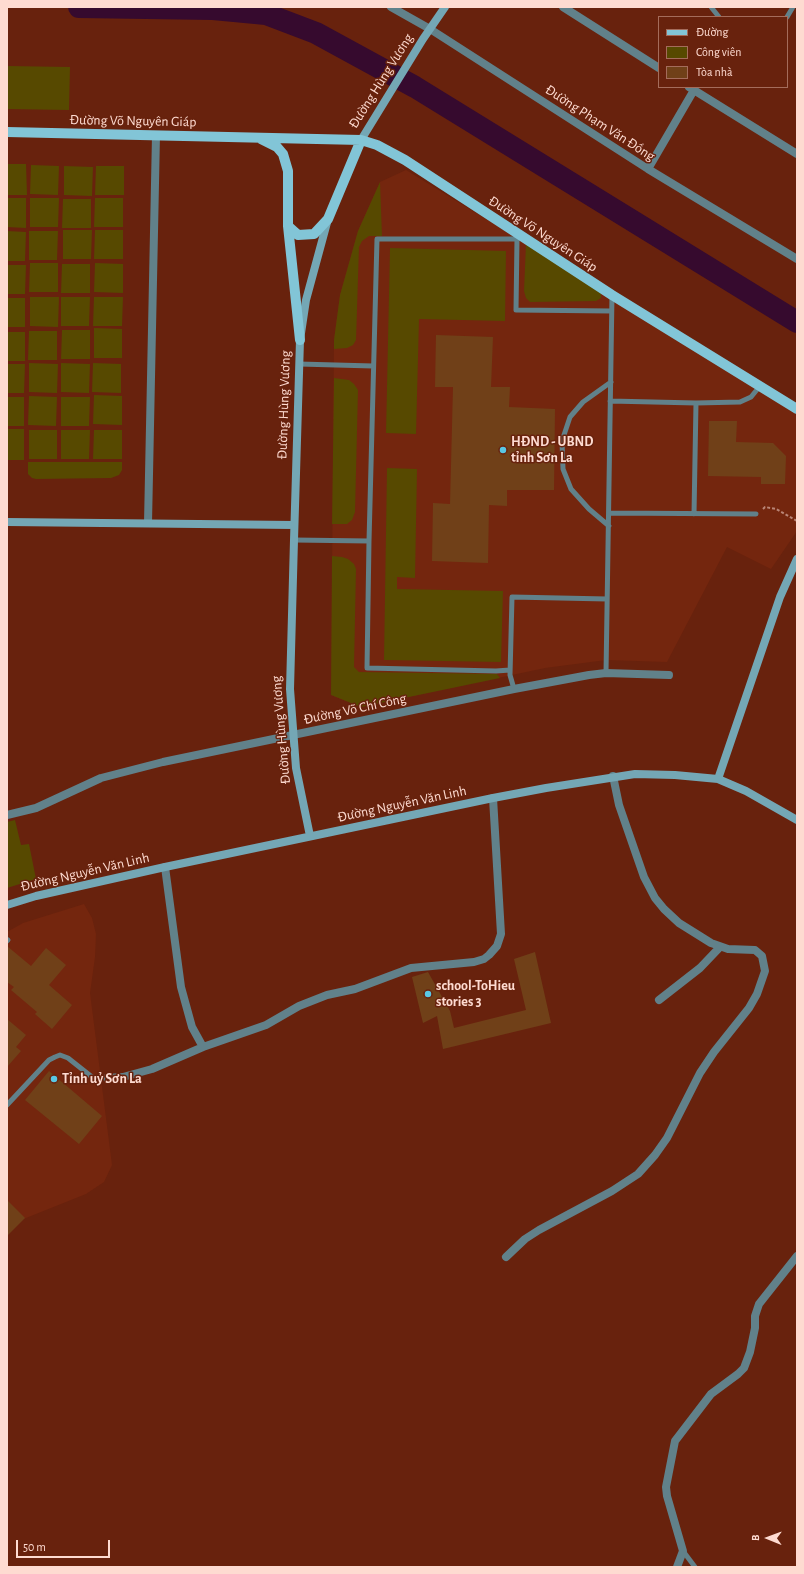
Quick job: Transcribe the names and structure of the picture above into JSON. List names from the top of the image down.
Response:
{
  "streets": {
    "main road": ["Đường Hùng Vương", "Đường Võ Nguyên Giáp"],
    "street": ["Đường Phạm Văn Đồng", "Đường Võ Chí Công", "Đường Nguyễn Văn Linh"]
  },
  "crossings": [
    ["Đường Hùng Vương", "Đường Võ Nguyên Giáp"],
    ["Đường Hùng Vương", "Đường Phạm Văn Đồng"],
    ["Đường Hùng Vương", "Đường Võ Chí Công"],
    ["Đường Hùng Vương", "Đường Nguyễn Văn Linh"]
  ],
  "places": ["HĐND - UBND tỉnh Sơn La", "school-ToHieu stories 3", "Tỉnh uỷ Sơn La"],
  "legend": ["Đường", "Công viên", "Tòa nhà"],
  "scale_bar": "50 m",
  "north": "left"
}
